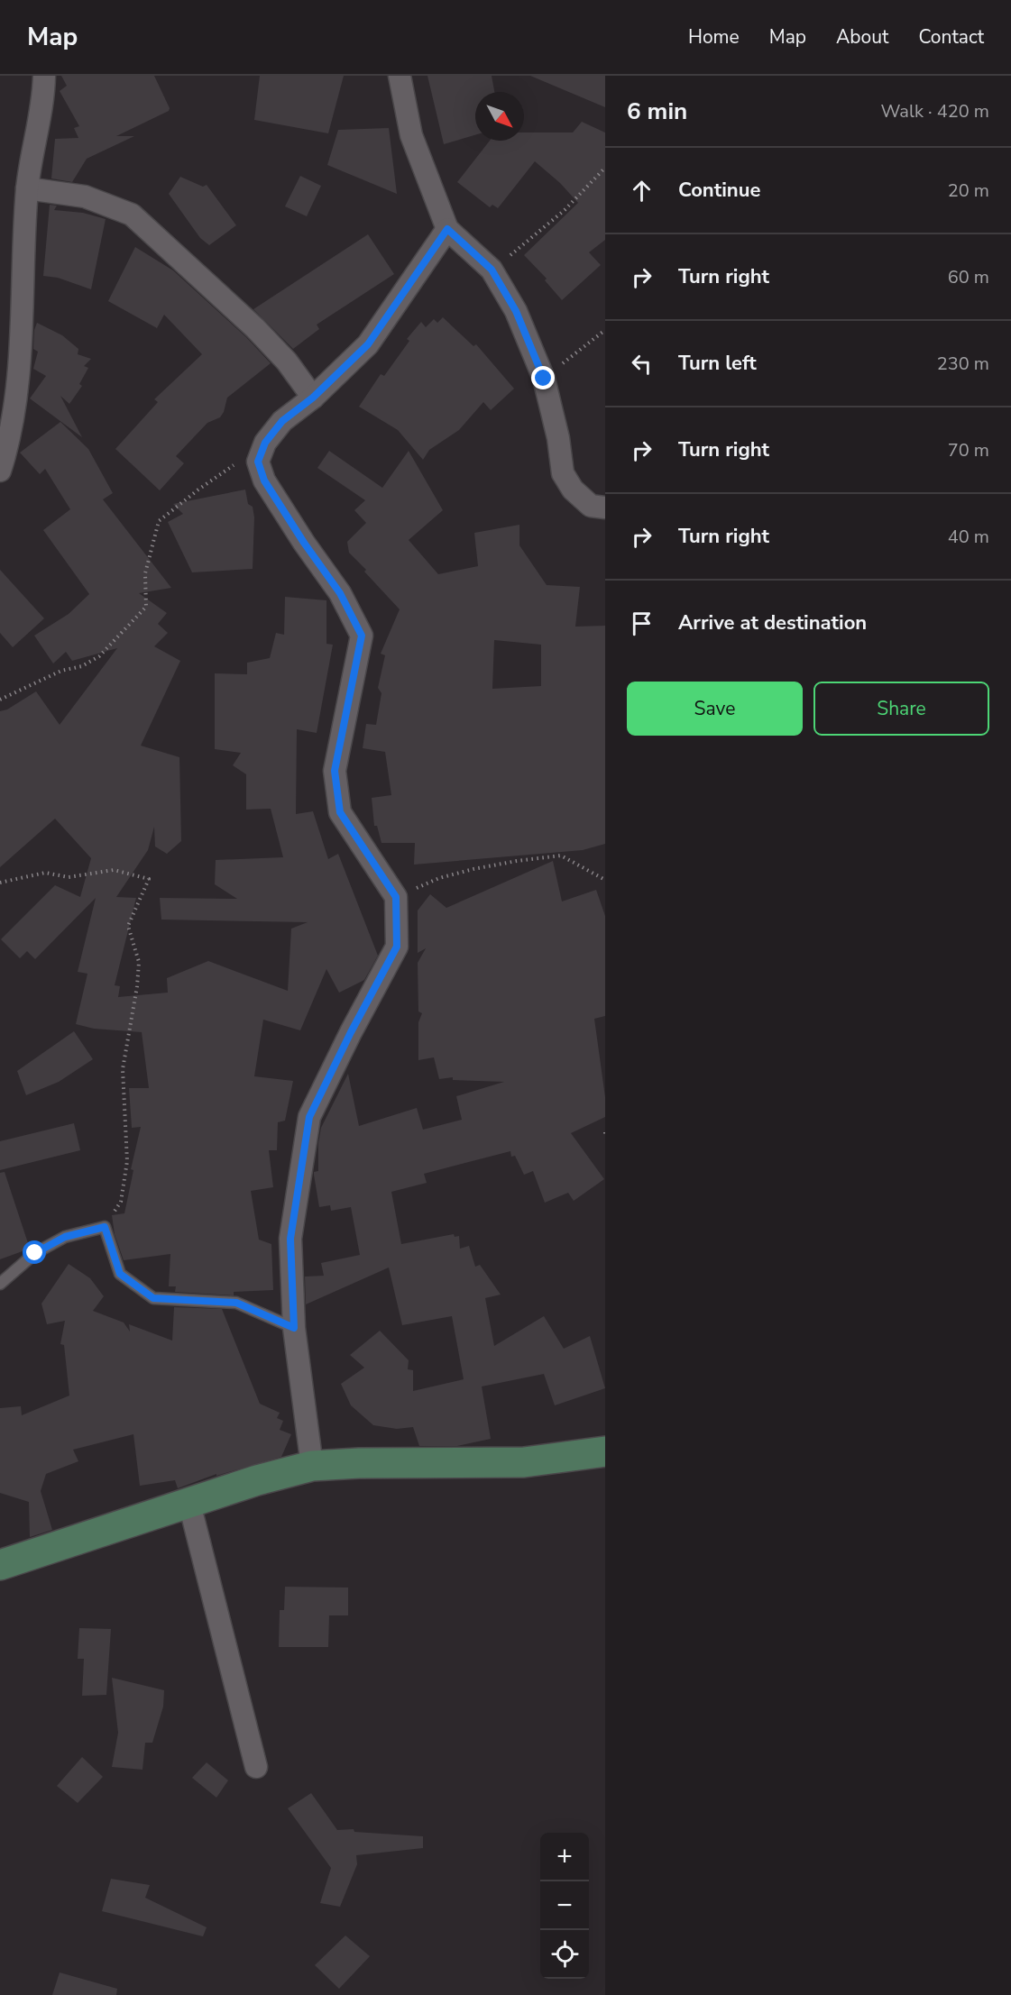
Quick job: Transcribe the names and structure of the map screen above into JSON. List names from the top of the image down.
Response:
{
  "north": "bottom right",
  "page": {
    "header": "Map",
    "nav": [
      "Home",
      "Map",
      "About",
      "Contact"
    ],
    "heading": ["6 min", "Walk · 420 m"],
    "list": [
      ["Continue", "20 m"],
      ["Turn right", "60 m"],
      ["Turn left", "230 m"],
      ["Turn right", "70 m"],
      ["Turn right", "40 m"],
      "Arrive at destination"
    ],
    "buttons": ["Save", "Share"],
    "map_buttons": ["+", "−"]
  }
}
